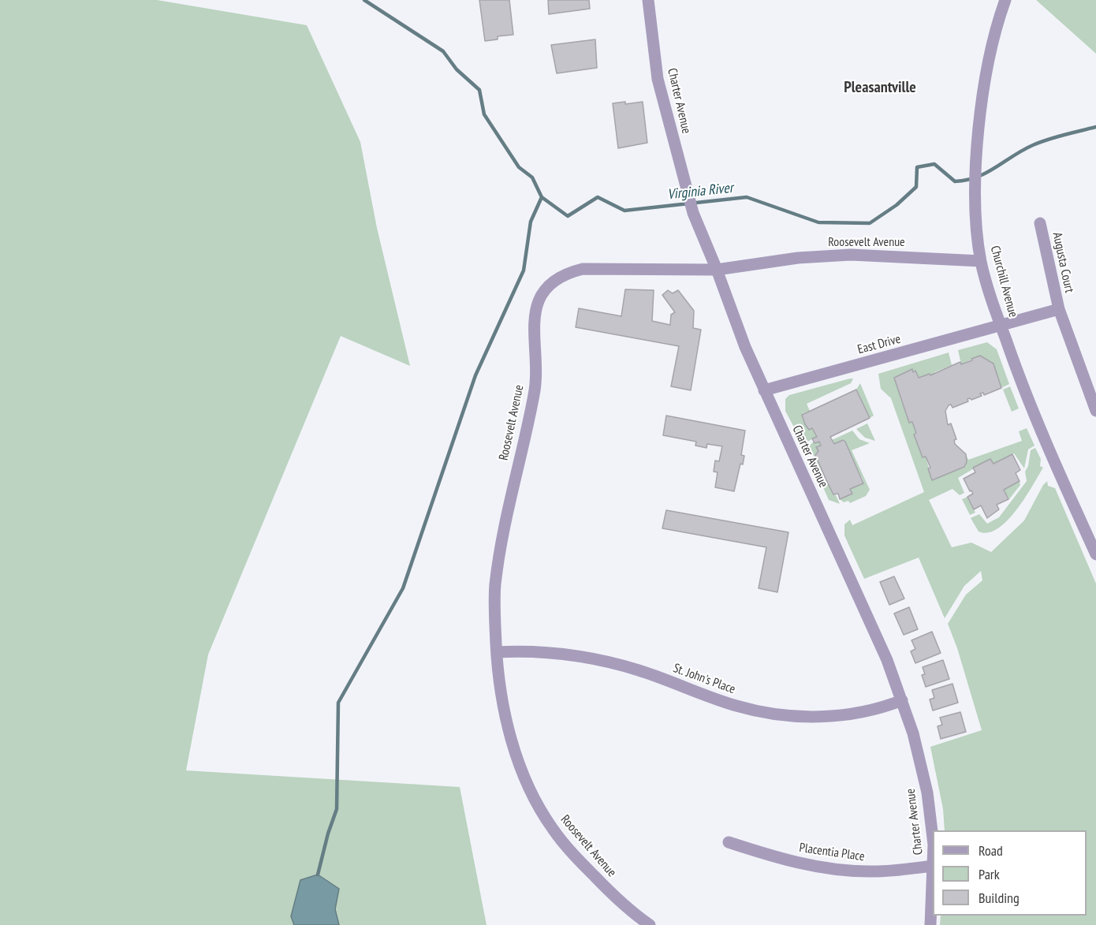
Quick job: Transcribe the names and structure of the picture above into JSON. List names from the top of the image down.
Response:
{
  "streets": {
    "street": [
      "Charter Avenue",
      "Roosevelt Avenue",
      "Augusta Court",
      "Churchill Avenue",
      "East Drive",
      "St. John's Place",
      "Placentia Place"
    ]
  },
  "crossings": [
    ["Charter Avenue", "Roosevelt Avenue"],
    ["Charter Avenue", "East Drive"],
    ["Charter Avenue", "St. John's Place"],
    ["Roosevelt Avenue", "Churchill Avenue"],
    ["Roosevelt Avenue", "St. John's Place"],
    ["Augusta Court", "Churchill Avenue"],
    ["Augusta Court", "East Drive"],
    ["Churchill Avenue", "East Drive"]
  ],
  "districts": ["Pleasantville"],
  "water": ["Virginia River"],
  "legend": ["Road", "Park", "Building"]
}
